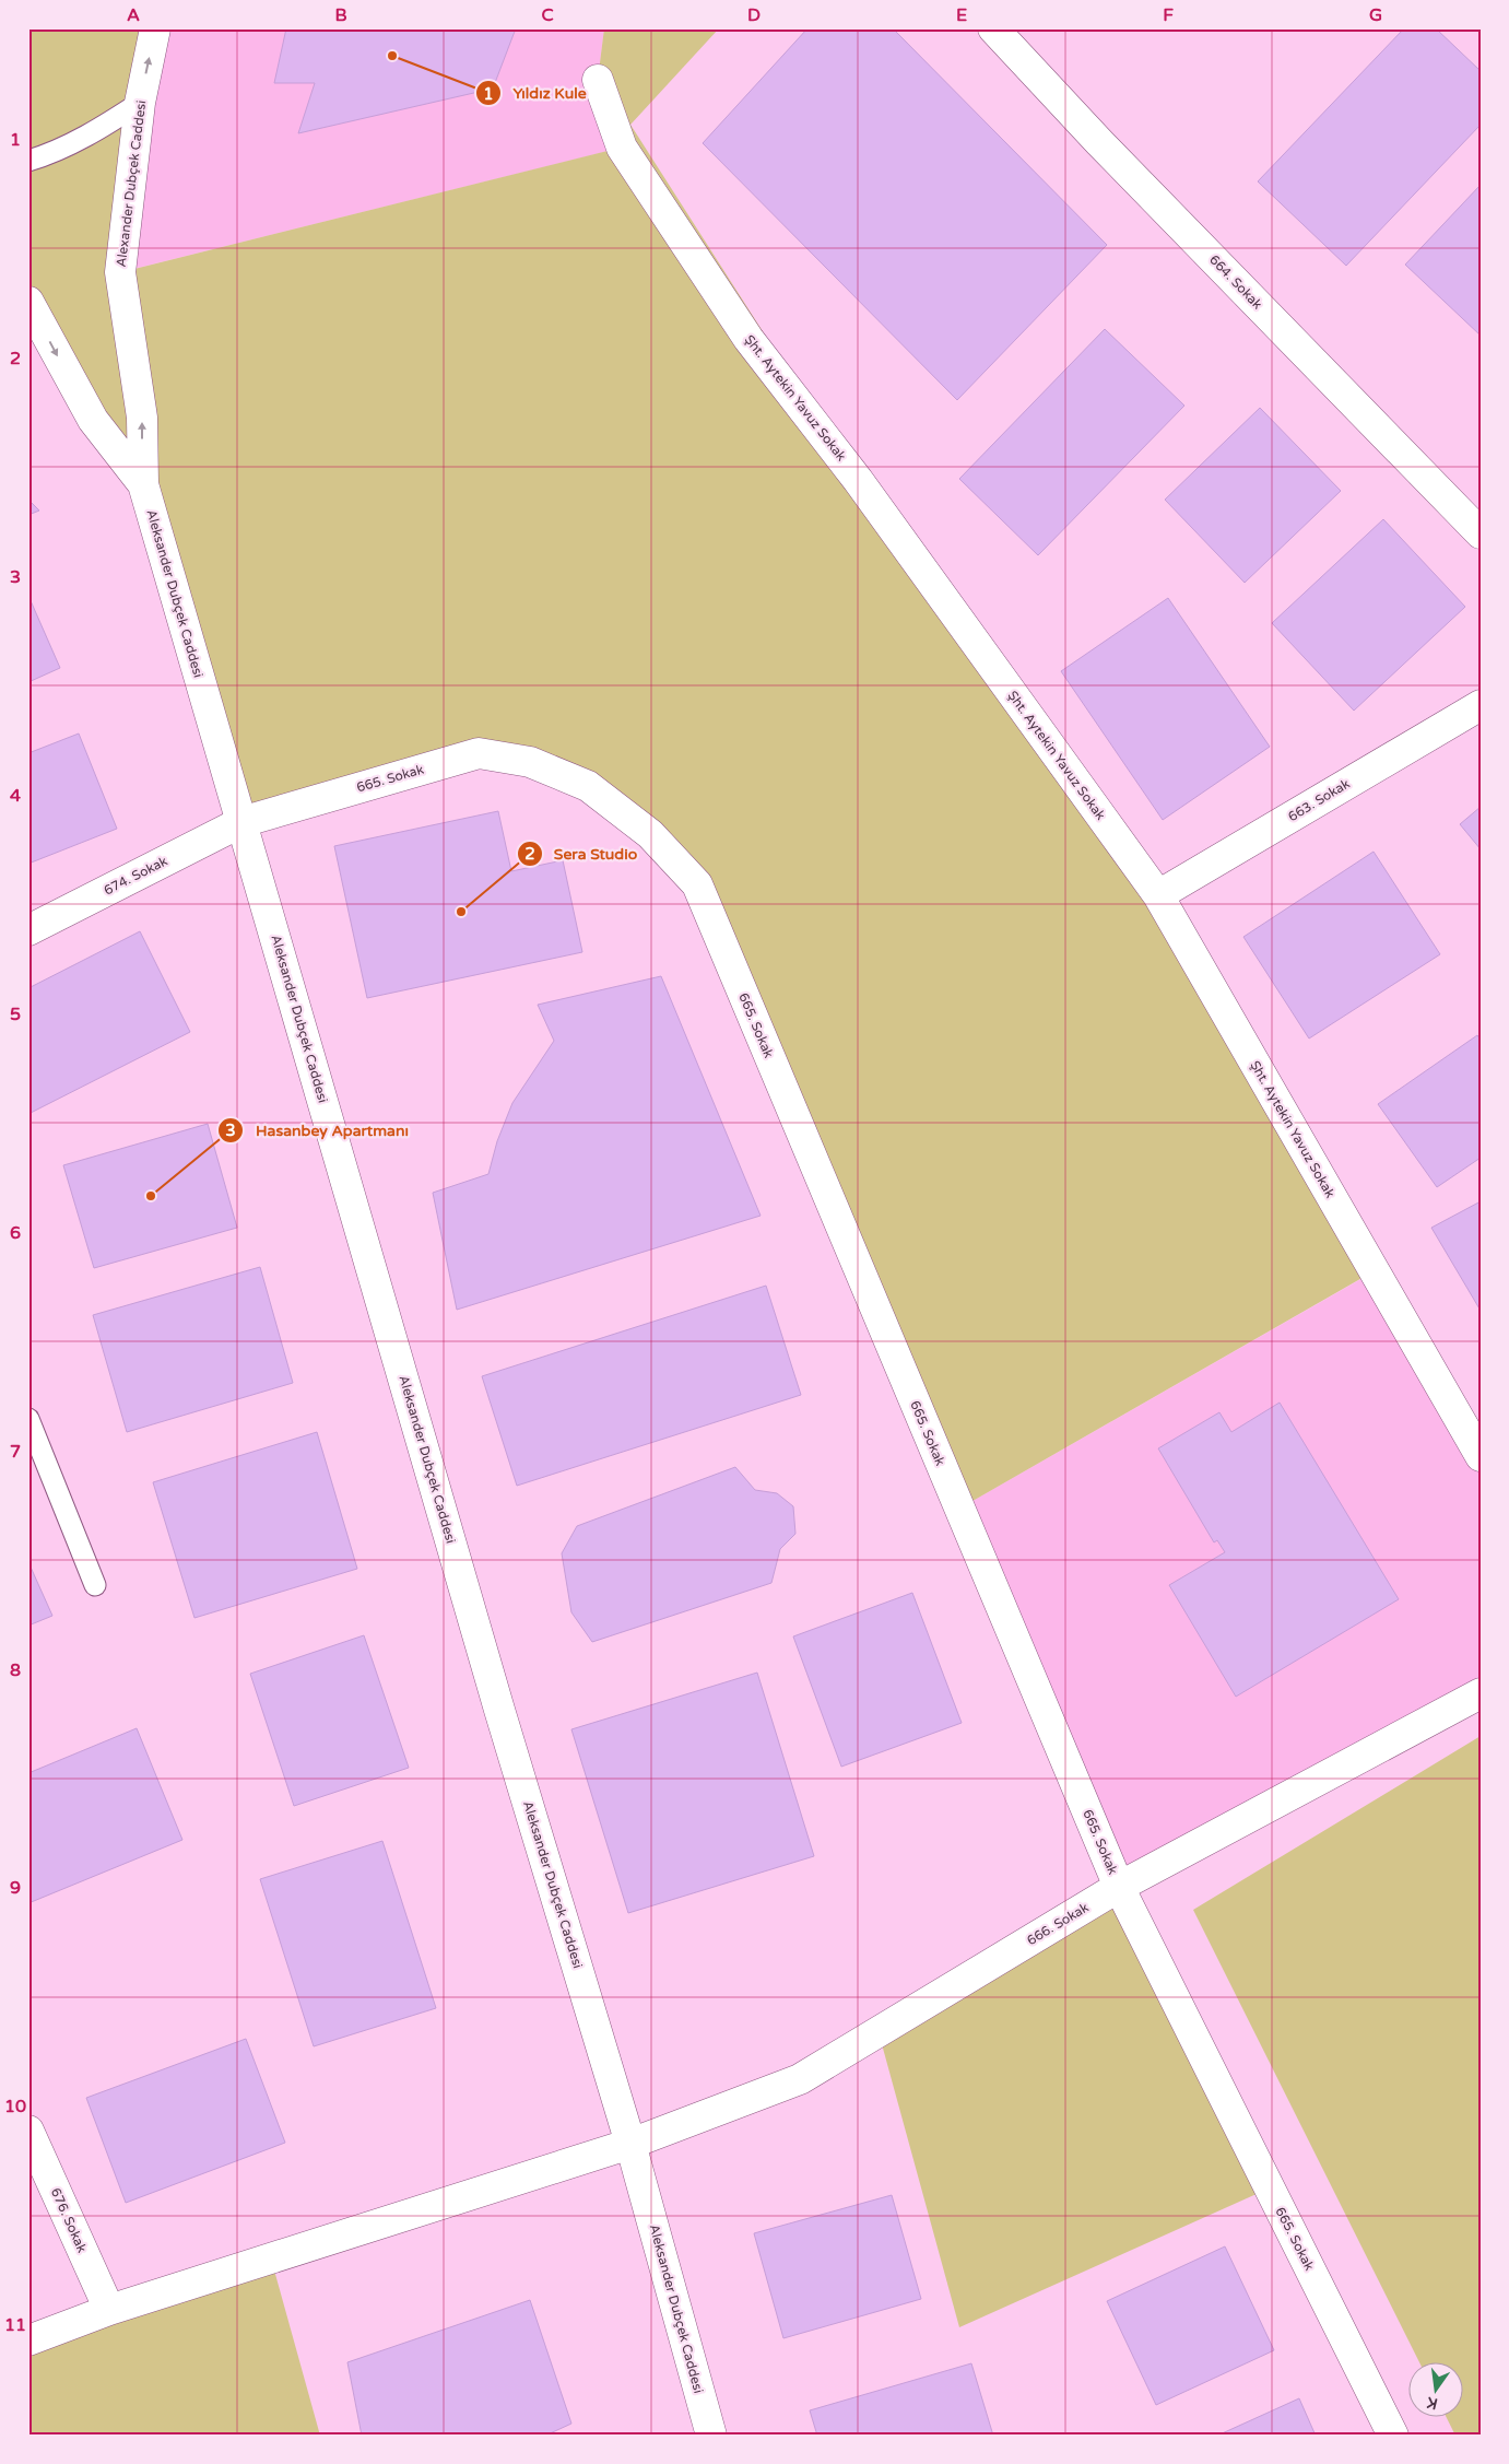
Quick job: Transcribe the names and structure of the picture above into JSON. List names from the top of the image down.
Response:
{
  "streets": {
    "street": [
      "Alexander Dubçek Caddesi",
      "664. Sokak",
      "Şht. Aytekin Yavuz Sokak",
      "Aleksander Dubçek Caddesi",
      "665. Sokak",
      "663. Sokak",
      "674. Sokak",
      "666. Sokak",
      "676. Sokak"
    ]
  },
  "crossings": [
    ["Alexander Dubçek Caddesi", "Aleksander Dubçek Caddesi"],
    ["Şht. Aytekin Yavuz Sokak", "663. Sokak"],
    ["Aleksander Dubçek Caddesi", "665. Sokak"],
    ["Aleksander Dubçek Caddesi", "674. Sokak"],
    ["Aleksander Dubçek Caddesi", "666. Sokak"],
    ["665. Sokak", "674. Sokak"],
    ["665. Sokak", "666. Sokak"],
    ["666. Sokak", "676. Sokak"]
  ],
  "one_way": ["Alexander Dubçek Caddesi"],
  "places": ["Yıldız Kule", "Sera Studio", "Hasanbey Apartmanı"],
  "north": "bottom",
  "grid": {
    "columns": [
      "A",
      "B",
      "C",
      "D",
      "E",
      "F",
      "G"
    ],
    "rows": [
      "1",
      "2",
      "3",
      "4",
      "5",
      "6",
      "7",
      "8",
      "9",
      "10",
      "11"
    ]
  }
}
